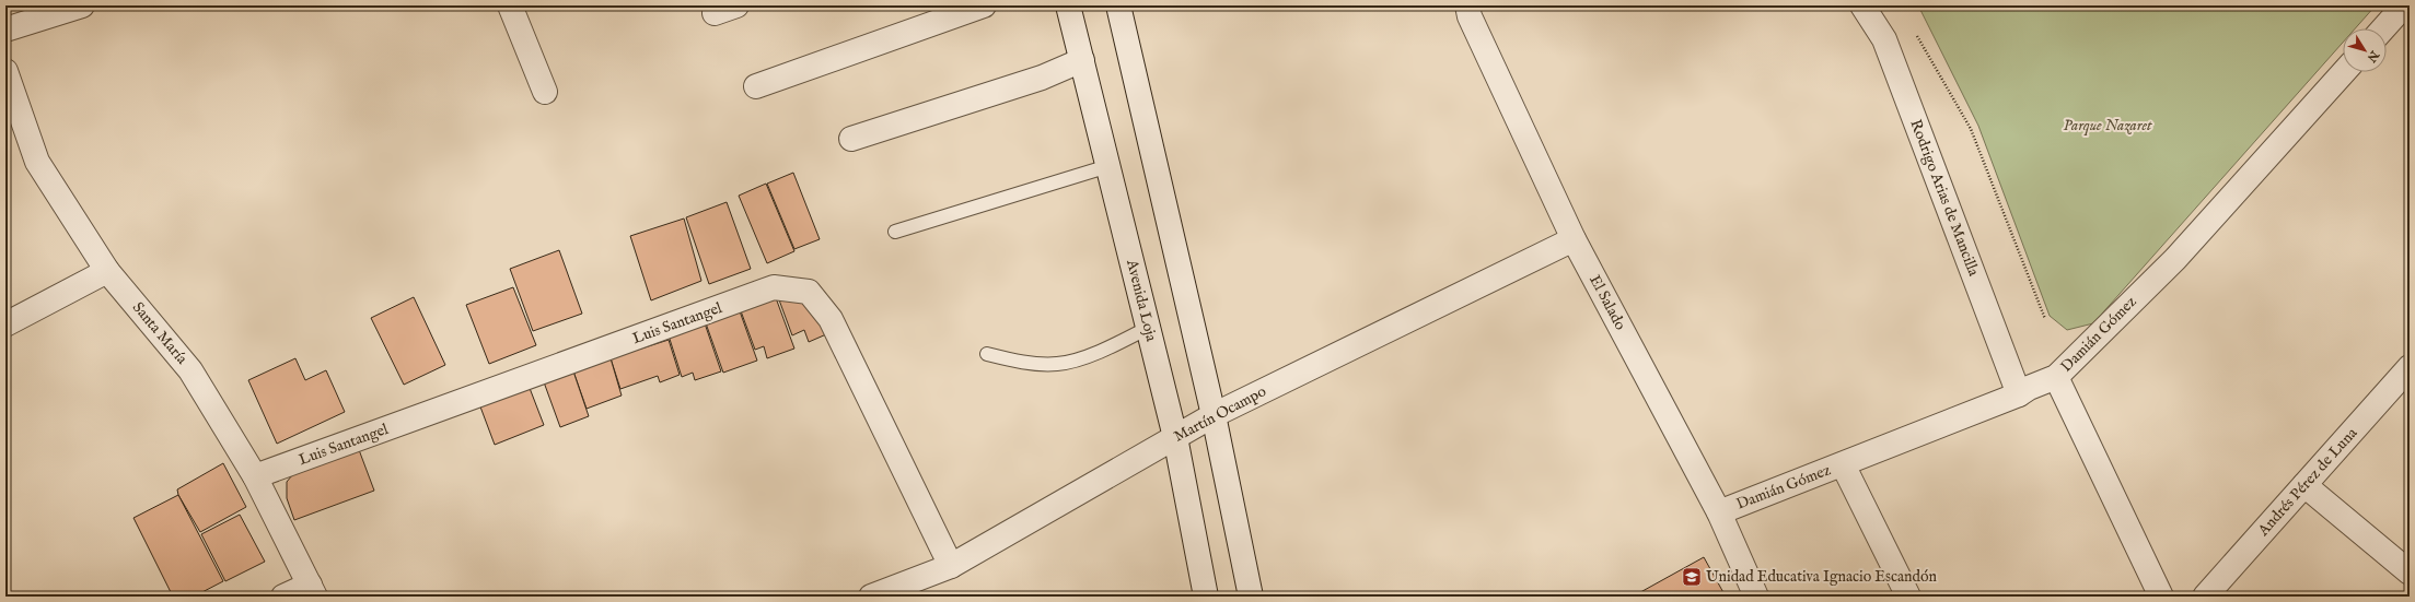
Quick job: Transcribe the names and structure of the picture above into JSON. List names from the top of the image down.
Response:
{
  "streets": {
    "street": [
      "Rodrigo Arias de Mancilla",
      "Avenida Loja",
      "El Salado",
      "Luis Santangel",
      "Santa María",
      "Damián Gómez",
      "Martín Ocampo",
      "Andrés Pérez de Luna"
    ]
  },
  "crossings": [
    ["Rodrigo Arias de Mancilla", "Damián Gómez"],
    ["Avenida Loja", "Martín Ocampo"],
    ["El Salado", "Damián Gómez"],
    ["El Salado", "Martín Ocampo"],
    ["Luis Santangel", "Santa María"],
    ["Luis Santangel", "Martín Ocampo"]
  ],
  "parks": ["Parque Nazaret"],
  "places": {
    "school or university": ["Unidad Educativa Ignacio Escandón"]
  },
  "north": "bottom right"
}
